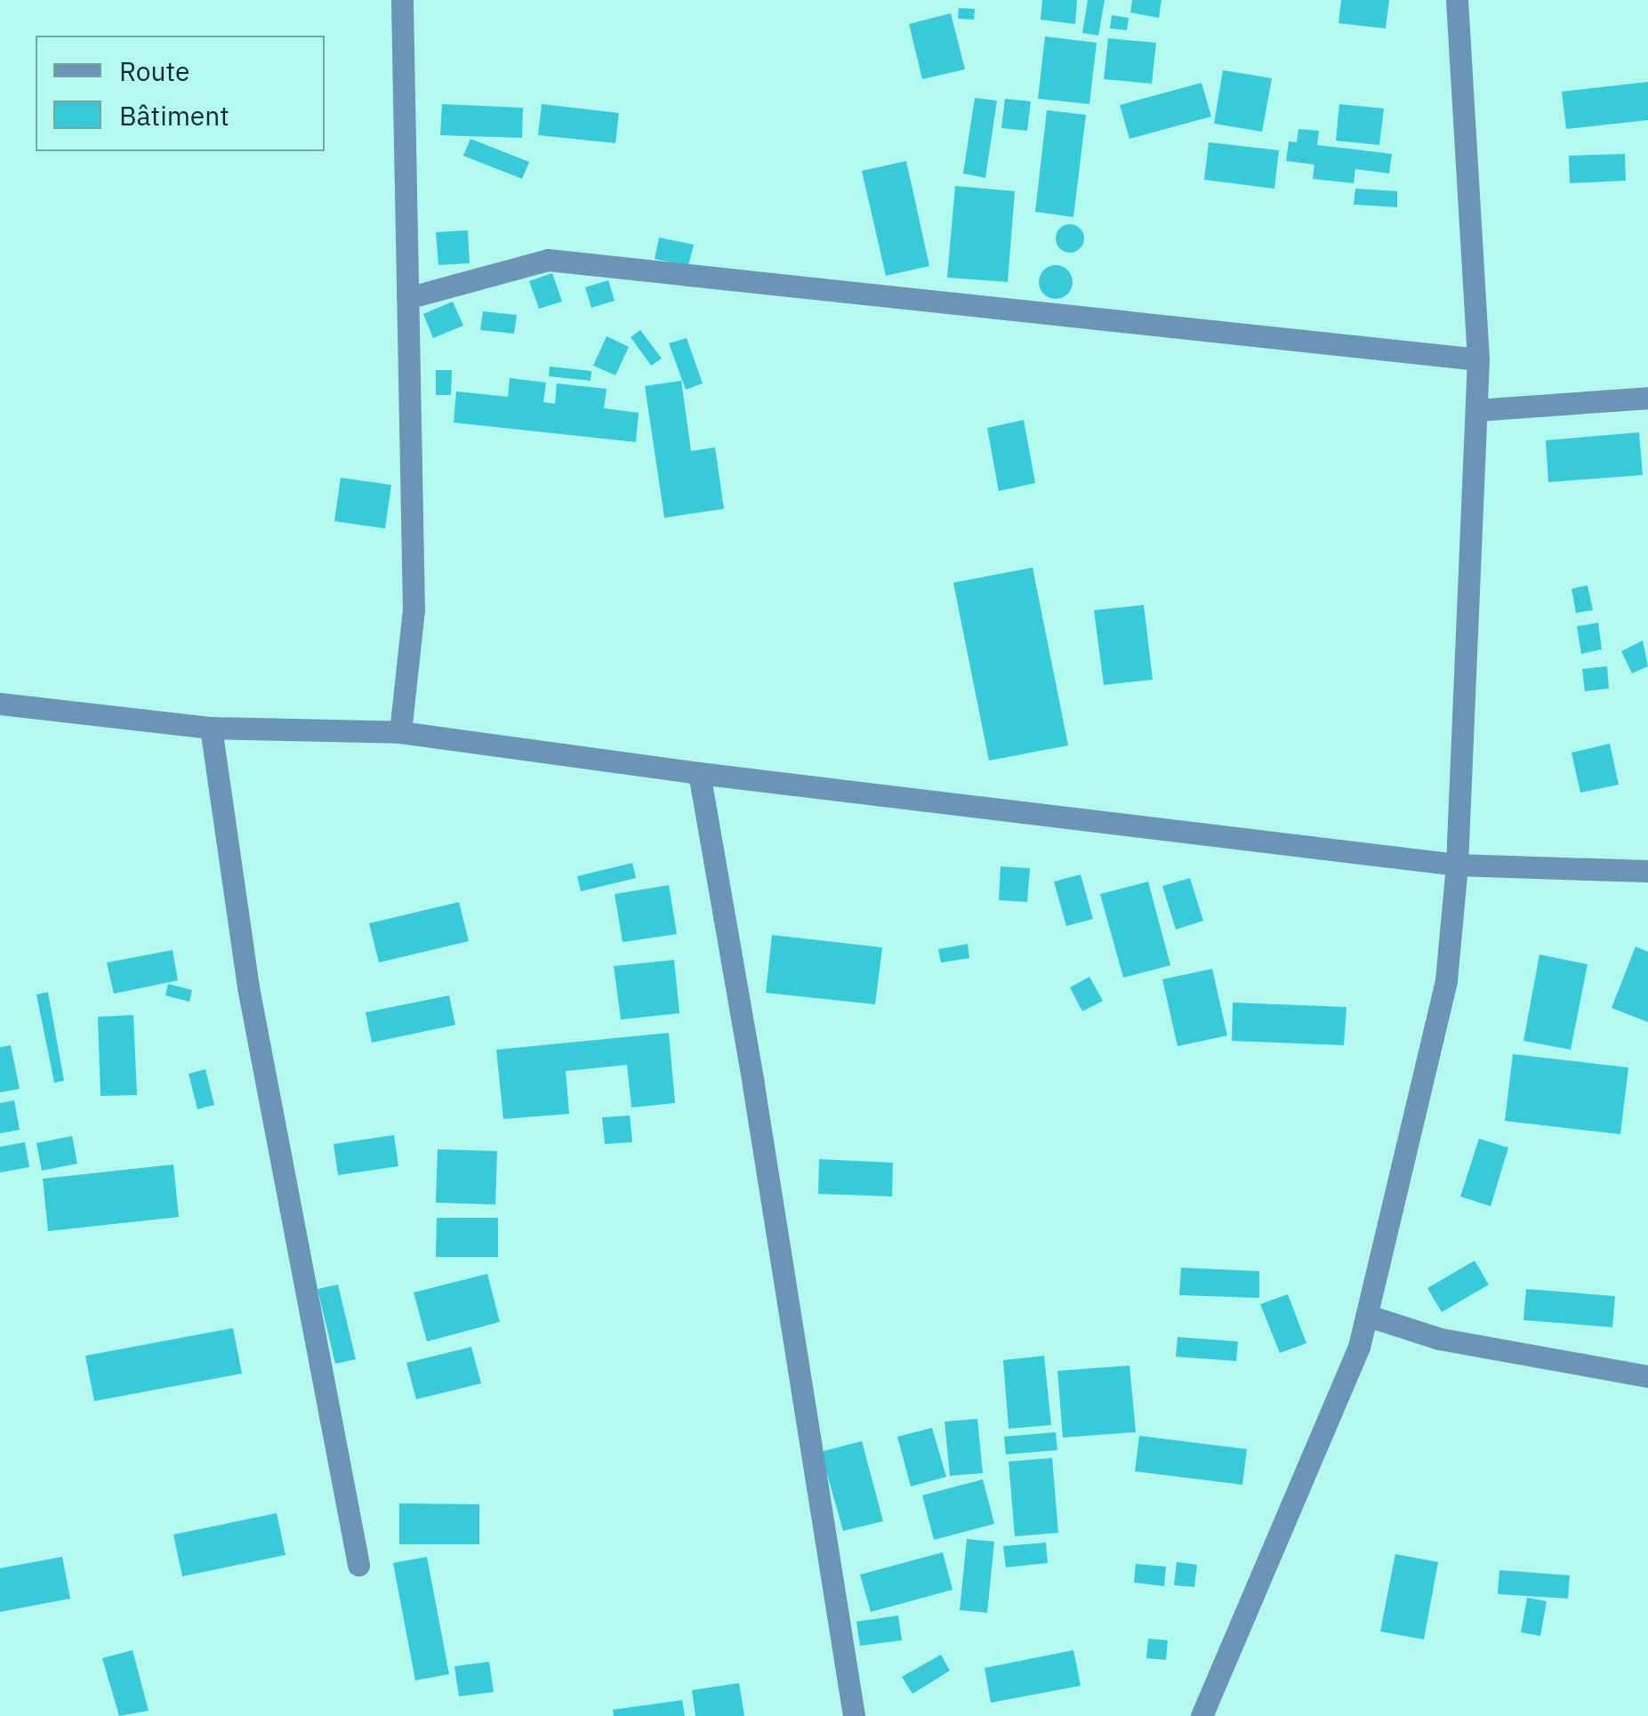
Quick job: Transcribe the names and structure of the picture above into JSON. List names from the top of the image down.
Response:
{
  "legend": ["Route", "Bâtiment"]
}
